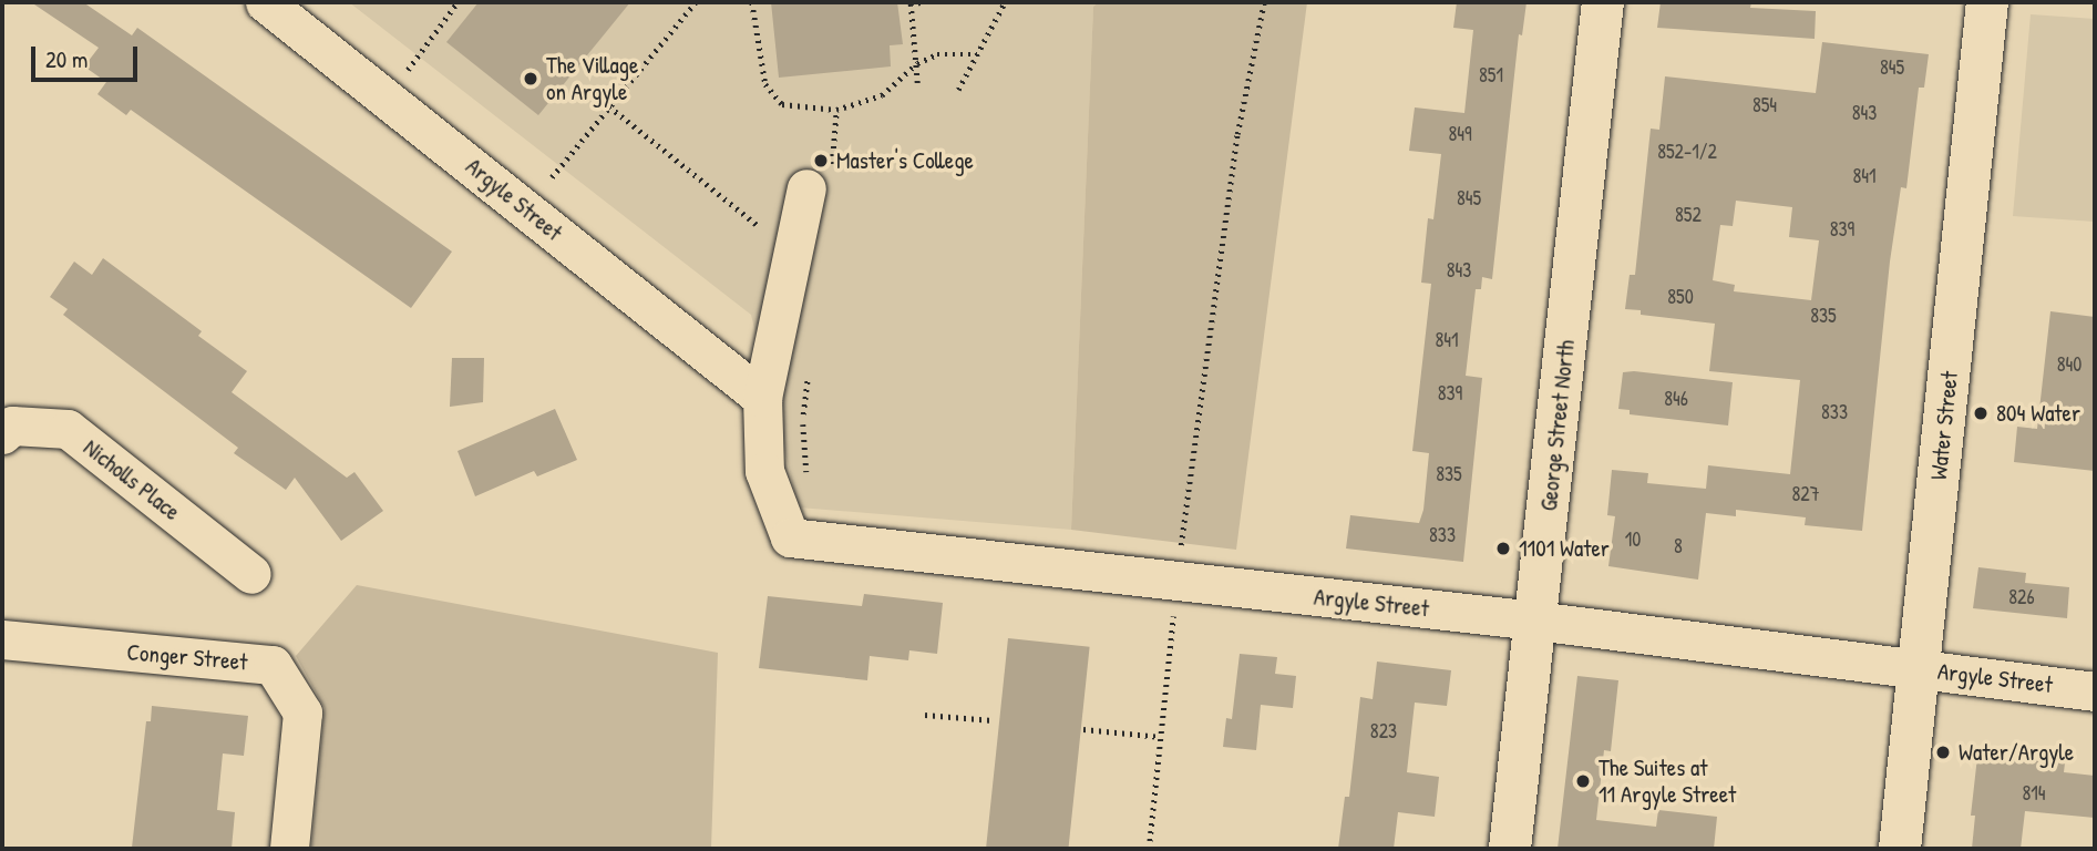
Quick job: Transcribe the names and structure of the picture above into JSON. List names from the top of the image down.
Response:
{
  "streets": {
    "main road": ["George Street North", "Water Street"],
    "street": ["Argyle Street", "Nicholls Place", "Conger Street"]
  },
  "crossings": [
    ["Argyle Street", "George Street North"],
    ["Argyle Street", "Water Street"]
  ],
  "places": [
    "The Village on Argyle",
    "Master's College",
    "804 Water",
    "1101 Water",
    "Water/Argyle",
    "The Suites at 11 Argyle Street"
  ],
  "house_numbers": [
    "845",
    "851",
    "854",
    "843",
    "849",
    "852-1/2",
    "841",
    "845",
    "852",
    "839",
    "843",
    "850",
    "835",
    "841",
    "840",
    "839",
    "846",
    "833",
    "835",
    "827",
    "833",
    "10",
    "8",
    "826",
    "823",
    "814"
  ],
  "scale_bar": "20 m"
}
